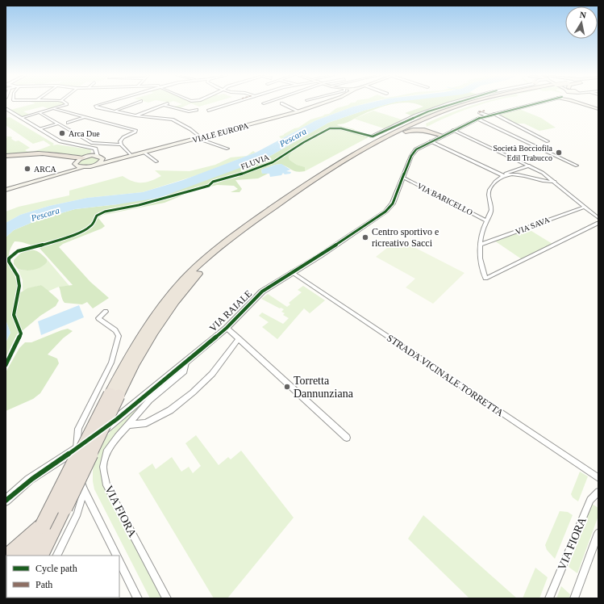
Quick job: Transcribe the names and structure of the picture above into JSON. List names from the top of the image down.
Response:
{
  "streets": {
    "main road": ["VIALE EUROPA"],
    "street": [
      "VIA BARICELLO",
      "VIA SAVA",
      "VIA RAIALE",
      "STRADA VICINALE TORRETTA",
      "VIA FIORA"
    ],
    "cycle path": ["FLUVIA"]
  },
  "crossings": [
    ["VIA BARICELLO", "VIA RAIALE"],
    ["VIA RAIALE", "STRADA VICINALE TORRETTA"],
    ["VIA RAIALE", "VIA FIORA"]
  ],
  "water": ["Pescara"],
  "places": [
    "Arca Due",
    "Società Bocciofila Edil Trabucco",
    "ARCA",
    "Centro sportivo e ricreativo Sacci",
    "Torretta Dannunziana"
  ],
  "legend": ["Cycle path", "Path"],
  "north": "top"
}
